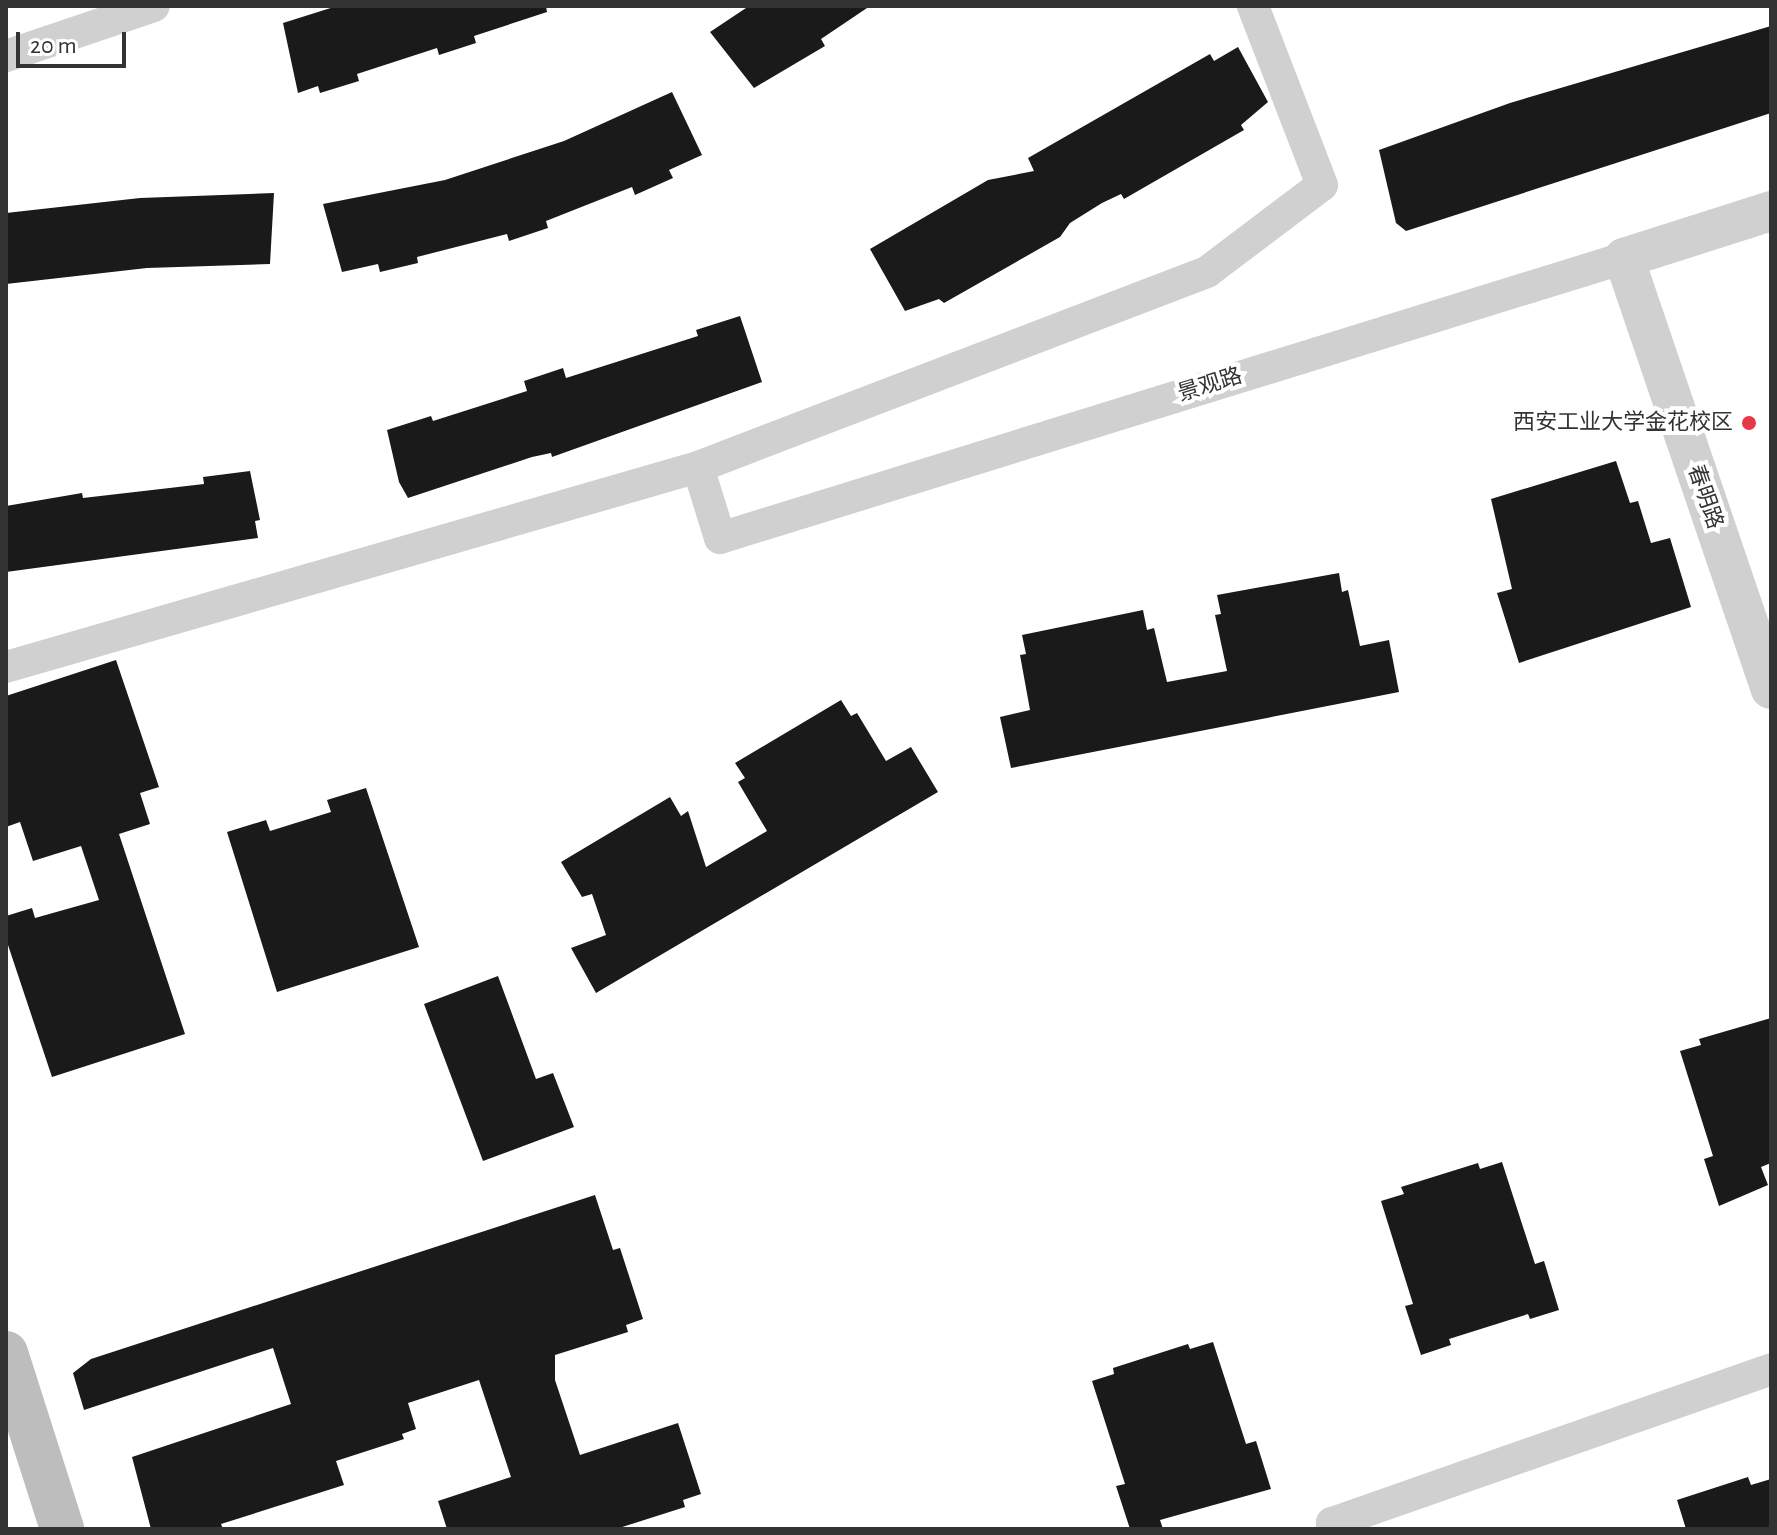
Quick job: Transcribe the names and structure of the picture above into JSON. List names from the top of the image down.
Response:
{
  "streets": {
    "street": ["景观路", "春明路"]
  },
  "crossings": [
    ["景观路", "春明路"]
  ],
  "places": ["西安工业大学金花校区"],
  "scale_bar": "20 m"
}
